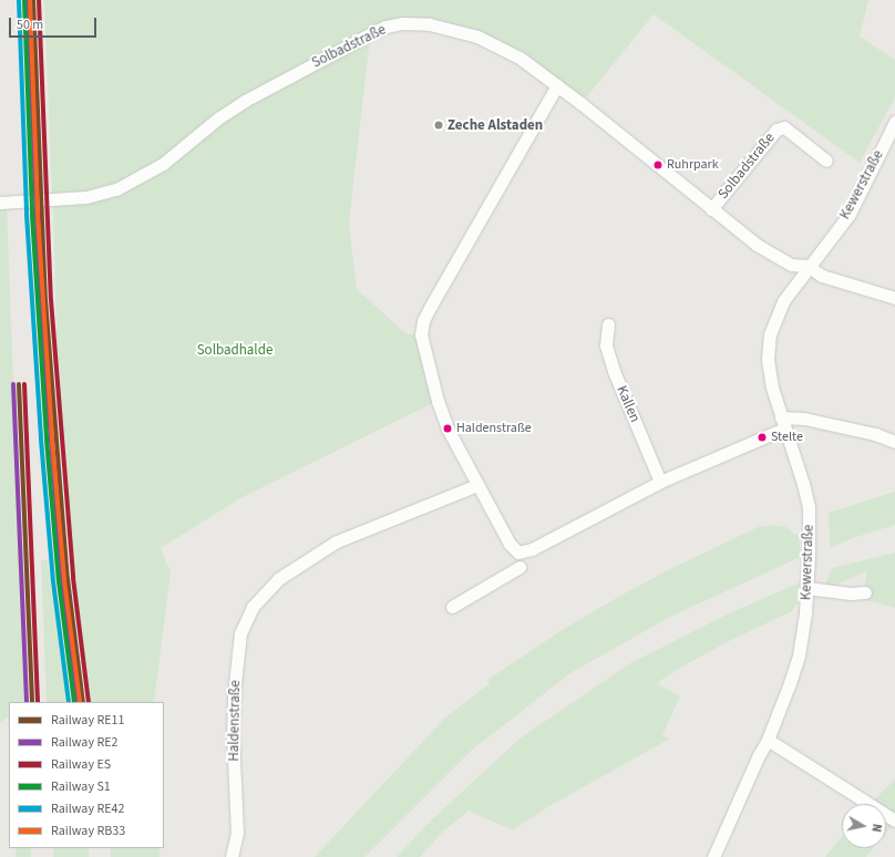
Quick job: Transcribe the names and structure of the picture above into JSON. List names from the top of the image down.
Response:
{
  "streets": {
    "street": [
      "Solbadstraße",
      "Kewerstraße",
      "Kallen",
      "Haldenstraße"
    ]
  },
  "crossings": [
    ["Solbadstraße", "Kewerstraße"]
  ],
  "parks": ["Solbadhalde"],
  "places": [
    "Zeche Alstaden",
    "Ruhrpark",
    "Haldenstraße",
    "Stelte"
  ],
  "lines": [
    "rail line RE11",
    "rail line RE2",
    "rail line ES",
    "rail line S1",
    "rail line RE42",
    "rail line RB33"
  ],
  "legend": [
    "Railway RE11",
    "Railway RE2",
    "Railway ES",
    "Railway S1",
    "Railway RE42",
    "Railway RB33"
  ],
  "scale_bar": "50 m",
  "north": "right"
}
